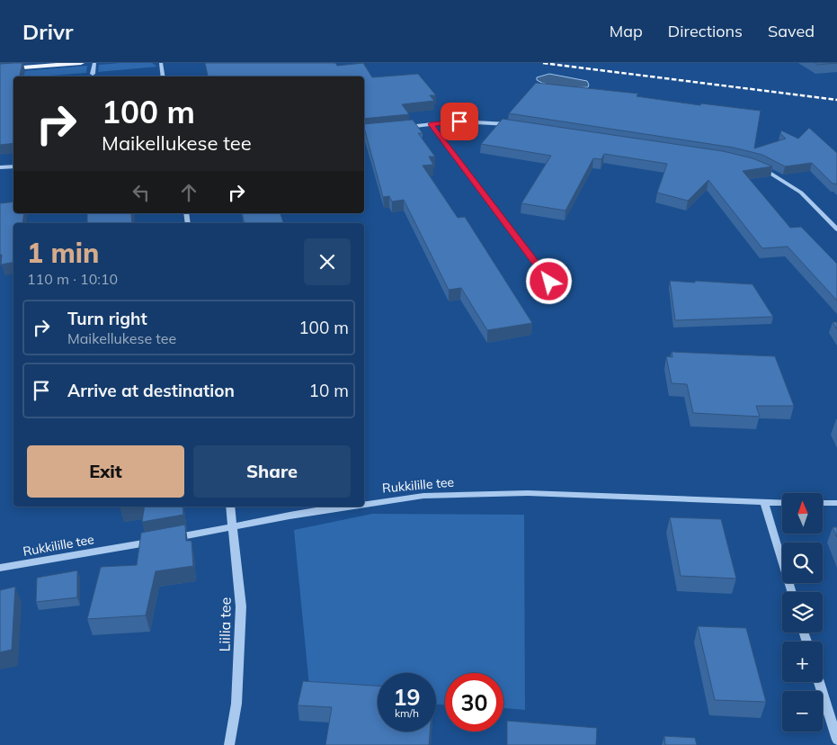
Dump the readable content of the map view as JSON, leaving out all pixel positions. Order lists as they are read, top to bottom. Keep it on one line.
{"streets":{"street":["Rukkilille tee","Liilia tee"]},"crossings":[["Rukkilille tee","Liilia tee"]],"north":"top","page":{"header":"Drivr","nav":["Map","Directions","Saved"],"turn":["100 m","Maikellukese tee"],"heading":["1 min","110 m · 10:10"],"list":[{"name":"Turn right","note":"Maikellukese tee","value":"100 m"},{"name":"Arrive at destination","value":"10 m"}],"buttons":["Exit","Share"],"map_buttons":["+","−"],"speed":"19 km/h","limit":"30"}}
